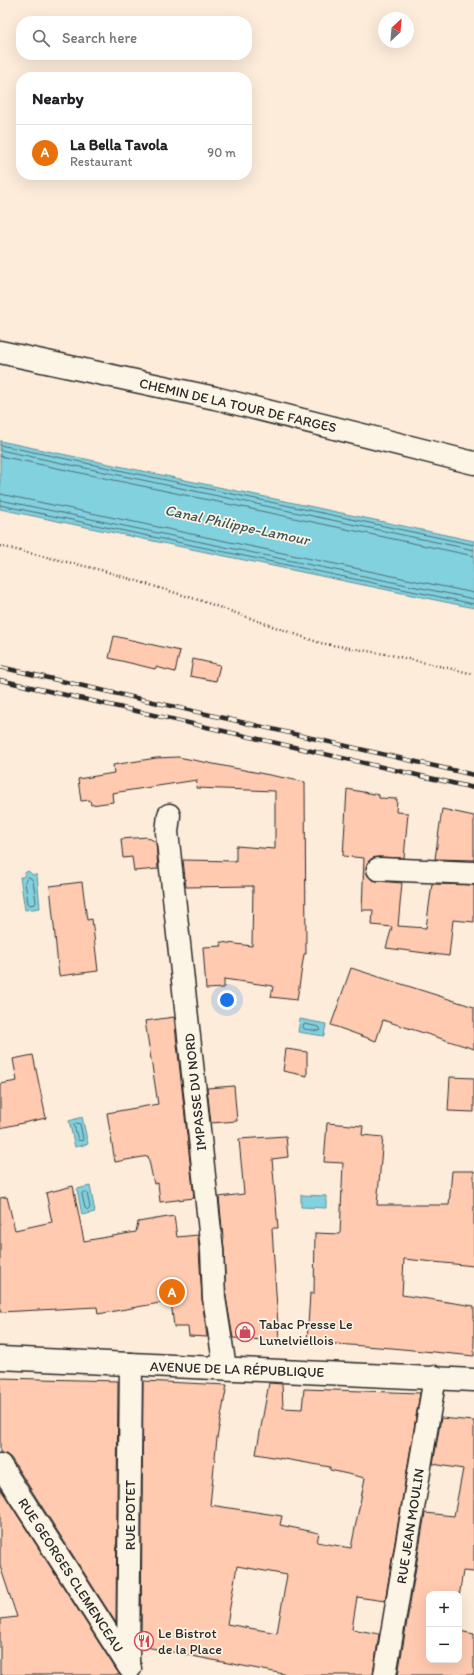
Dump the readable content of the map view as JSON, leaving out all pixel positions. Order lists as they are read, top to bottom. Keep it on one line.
{"streets":{"street":["CHEMIN DE LA TOUR DE FARGES","IMPASSE DU NORD","AVENUE DE LA RÉPUBLIQUE","RUE POTET","RUE JEAN MOULIN","RUE GEORGES CLEMENCEAU"]},"crossings":[["IMPASSE DU NORD","AVENUE DE LA RÉPUBLIQUE"],["AVENUE DE LA RÉPUBLIQUE","RUE POTET"],["AVENUE DE LA RÉPUBLIQUE","RUE JEAN MOULIN"],["RUE POTET","RUE GEORGES CLEMENCEAU"]],"water":["Canal Philippe-Lamour"],"places":{"shop":["Tabac Presse Le Lunelviellois"],"restaurant":["Le Bistrot de la Place"]},"north":"top right","page":{"search":"Search here","heading":"Nearby","list":[{"mark":"A","name":"La Bella Tavola","note":"Restaurant","value":"90 m"}],"pins":"A","map_buttons":["+","−"]}}
